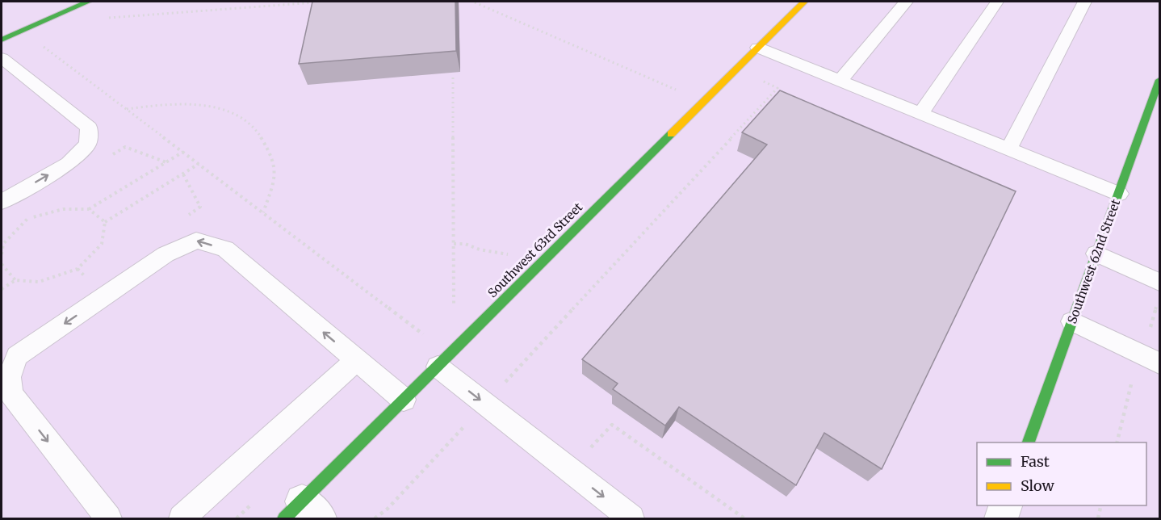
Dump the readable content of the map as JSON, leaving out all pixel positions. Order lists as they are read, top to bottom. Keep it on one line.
{"streets":{"street":["Southwest 63rd Street","Southwest 62nd Street"]},"legend":["Fast","Slow"]}
